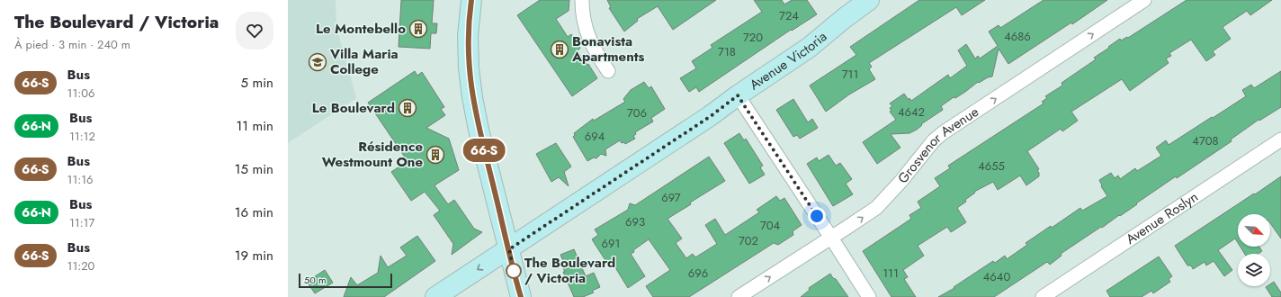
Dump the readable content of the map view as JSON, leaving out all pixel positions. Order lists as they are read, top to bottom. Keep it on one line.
{"streets":{"street":["Avenue Victoria","Grosvenor Avenue","Avenue Roslyn"]},"one_way":["Grosvenor Avenue"],"places":{"building":["Le Montebello","Bonavista Apartments","Le Boulevard","Résidence Westmount One"],"school or university":["Villa Maria College"],"other":["The Boulevard / Victoria"]},"lines":["bus line 66-S"],"house_numbers":["724","4686","720","718","711","4642","706","694","4708","4655","697","693","704","702","691","696","111","4640"],"scale_bar":"50 m","north":"bottom right","page":{"heading":["The Boulevard / Victoria","À pied · 3 min · 240 m"],"on_map":"66-S","list":[{"mark":"66-S","name":"Bus","note":"11:06","value":"5 min"},{"mark":"66-N","name":"Bus","note":"11:12","value":"11 min"},{"mark":"66-S","name":"Bus","note":"11:16","value":"15 min"},{"mark":"66-N","name":"Bus","note":"11:17","value":"16 min"},{"mark":"66-S","name":"Bus","note":"11:20","value":"19 min"}],"scale":"50 m"}}
